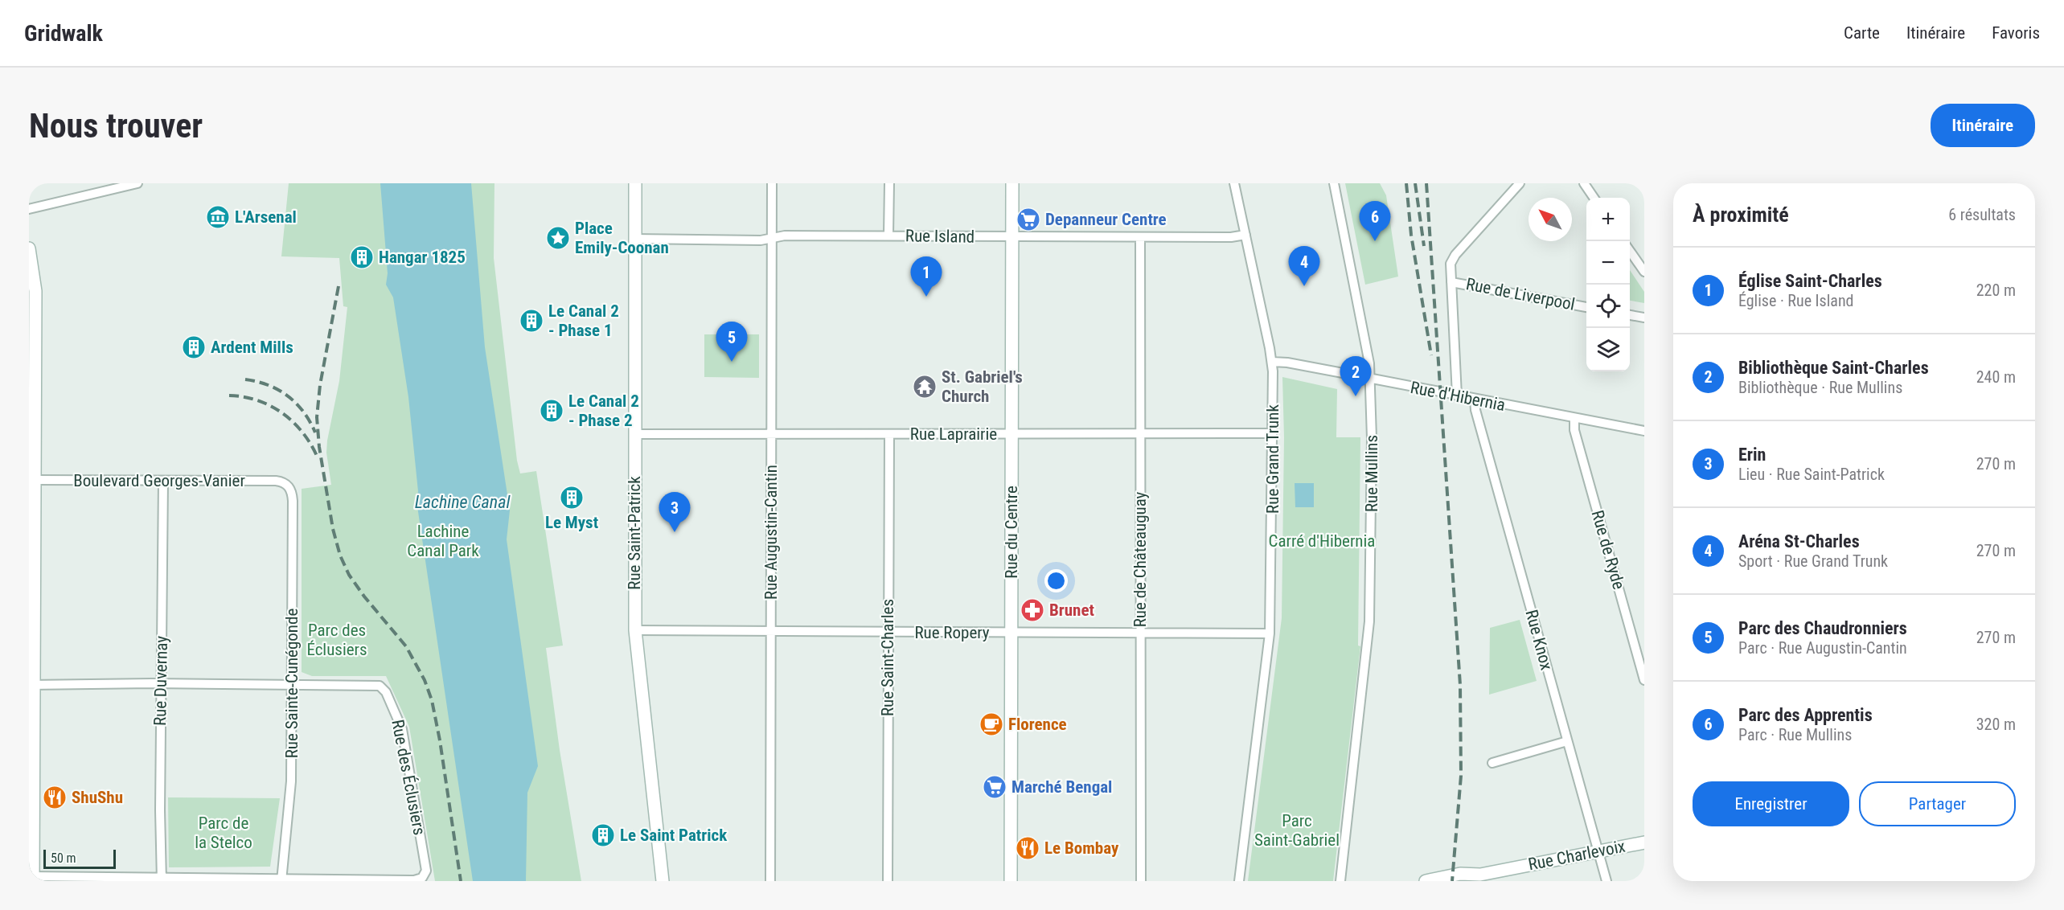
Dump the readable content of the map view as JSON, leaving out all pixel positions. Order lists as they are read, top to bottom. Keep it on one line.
{"streets":{"main road":["Rue du Centre","Rue Saint-Patrick","Rue Charlevoix"],"street":["Rue Island","Rue de Liverpool","Rue d'Hibernia","Rue Laprairie","Rue Grand Trunk","Rue Mullins","Boulevard Georges-Vanier","Rue Augustin-Cantin","Rue de Ryde","Rue de Châteauguay","Rue Ropery","Rue Knox","Rue Saint-Charles","Rue Duvernay","Rue Sainte-Cunégonde","Rue des Éclusiers"]},"crossings":[["Rue Island","Rue Grand Trunk"],["Rue Island","Rue Augustin-Cantin"],["Rue Island","Rue du Centre"],["Rue Island","Rue Saint-Patrick"],["Rue Island","Rue de Châteauguay"],["Rue d'Hibernia","Rue Grand Trunk"],["Rue d'Hibernia","Rue Mullins"],["Rue d'Hibernia","Rue de Ryde"],["Rue d'Hibernia","Rue Knox"],["Rue Laprairie","Rue Grand Trunk"],["Rue Laprairie","Rue Augustin-Cantin"],["Rue Laprairie","Rue du Centre"],["Rue Laprairie","Rue Saint-Patrick"],["Rue Laprairie","Rue de Châteauguay"],["Rue Laprairie","Rue Saint-Charles"],["Rue Grand Trunk","Rue Ropery"],["Boulevard Georges-Vanier","Rue Duvernay"],["Boulevard Georges-Vanier","Rue Sainte-Cunégonde"],["Rue Augustin-Cantin","Rue Ropery"],["Rue du Centre","Rue Ropery"],["Rue Saint-Patrick","Rue Ropery"],["Rue de Châteauguay","Rue Ropery"],["Rue Ropery","Rue Saint-Charles"],["Rue Knox","Rue Charlevoix"],["Rue Sainte-Cunégonde","Rue des Éclusiers"]],"water":["Lachine Canal"],"parks":["Lachine Canal Park","Carré d'Hibernia","Parc des Éclusiers","Parc Saint-Gabriel","Parc de la Stelco"],"places":{"museum":["L'Arsenal"],"supermarket":["Depanneur Centre","Marché Bengal"],"place":["Place Emily-Coonan"],"building":["Hangar 1825","Le Canal 2 - Phase 1","Ardent Mills","Le Canal 2 - Phase 2","Le Myst","Le Saint Patrick"],"temple":["St. Gabriel's Church"],"pharmacy":["Brunet"],"cafe":["Florence"],"restaurant":["ShuShu","Le Bombay"]},"scale_bar":"50 m","north":"top left","page":{"header":"Gridwalk","nav":["Carte","Itinéraire","Favoris"],"buttons":["Itinéraire",["Enregistrer","Partager"]],"title":"Nous trouver","heading":["À proximité","6 résultats"],"map_buttons":["+","−"],"pins":["6","4","1","5","2","3"],"list":[{"mark":"1","name":"Église Saint-Charles","note":"Église · Rue Island","value":"220 m"},{"mark":"2","name":"Bibliothèque Saint-Charles","note":"Bibliothèque · Rue Mullins","value":"240 m"},{"mark":"3","name":"Erin","note":"Lieu · Rue Saint-Patrick","value":"270 m"},{"mark":"4","name":"Aréna St-Charles","note":"Sport · Rue Grand Trunk","value":"270 m"},{"mark":"5","name":"Parc des Chaudronniers","note":"Parc · Rue Augustin-Cantin","value":"270 m"},{"mark":"6","name":"Parc des Apprentis","note":"Parc · Rue Mullins","value":"320 m"}],"scale":"50 m"}}
